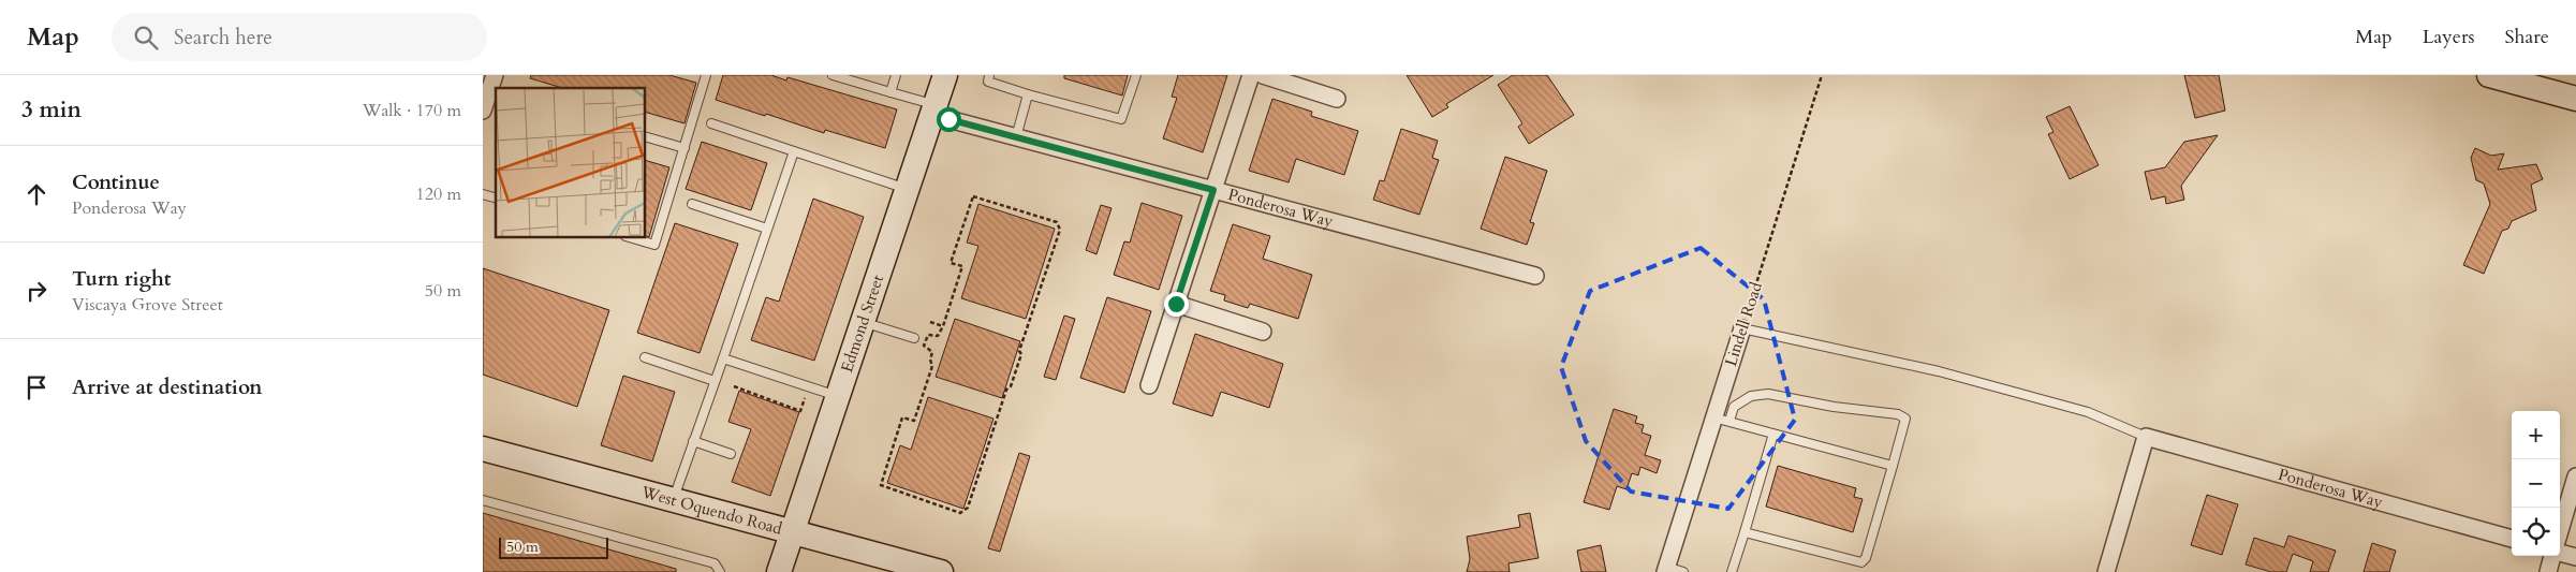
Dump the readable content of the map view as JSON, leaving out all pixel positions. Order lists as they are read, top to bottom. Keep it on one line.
{"streets":{"street":["Ponderosa Way","Edmond Street","Lindell Road","West Oquendo Road"]},"crossings":[["Ponderosa Way","Edmond Street"],["Edmond Street","West Oquendo Road"]],"scale_bar":"50 m","page":{"header":"Map","search":"Search here","nav":["Map","Layers","Share"],"heading":["3 min","Walk · 170 m"],"list":[["Continue","Ponderosa Way","120 m"],["Turn right","Viscaya Grove Street","50 m"],"Arrive at destination"],"map_buttons":["+","−"],"scale":"50 m"}}
